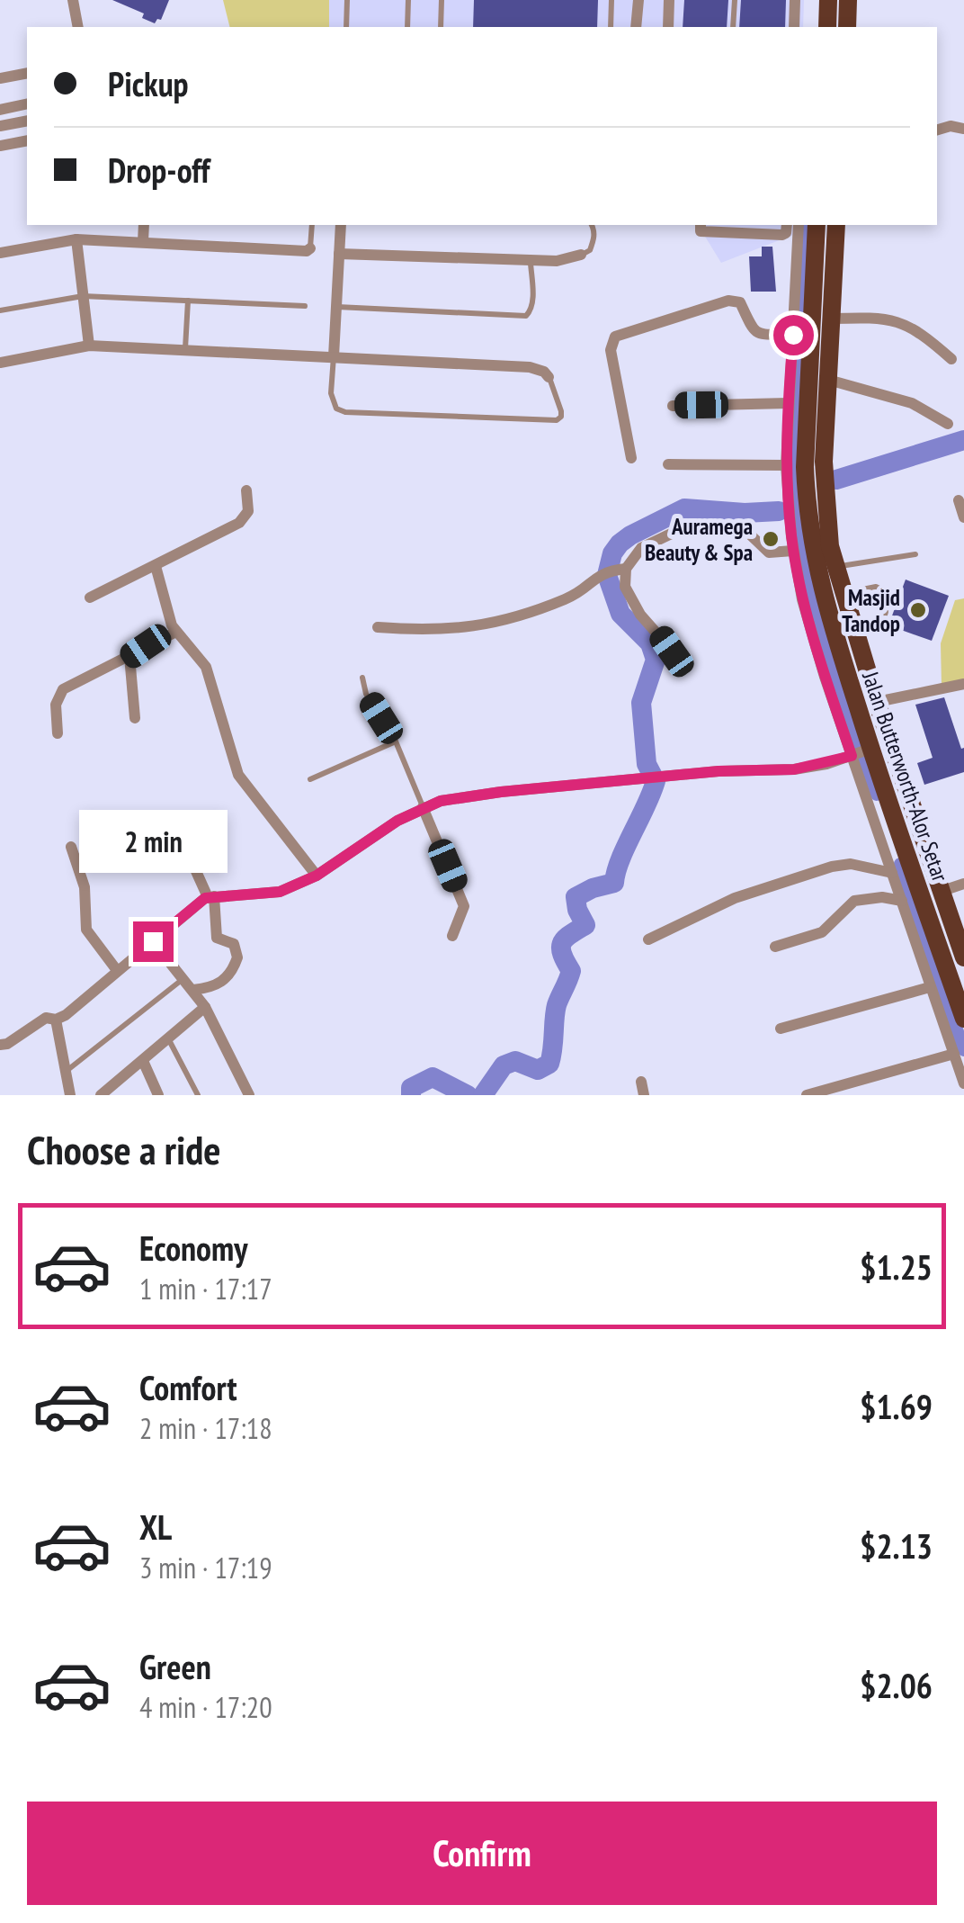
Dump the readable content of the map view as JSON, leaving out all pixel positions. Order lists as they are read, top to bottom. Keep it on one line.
{"streets":{"main road":["Jalan Butterworth-Alor Setar"]},"places":["Auramega Beauty & Spa","Masjid Tandop"],"page":{"banner":["Pickup","Drop-off"],"bubble":"2 min","heading":"Choose a ride","list":[{"name":"Economy","note":"1 min · 17:17","value":"$1.25"},{"name":"Comfort","note":"2 min · 17:18","value":"$1.69"},{"name":"XL","note":"3 min · 17:19","value":"$2.13"},{"name":"Green","note":"4 min · 17:20","value":"$2.06"}],"buttons":"Confirm"}}
